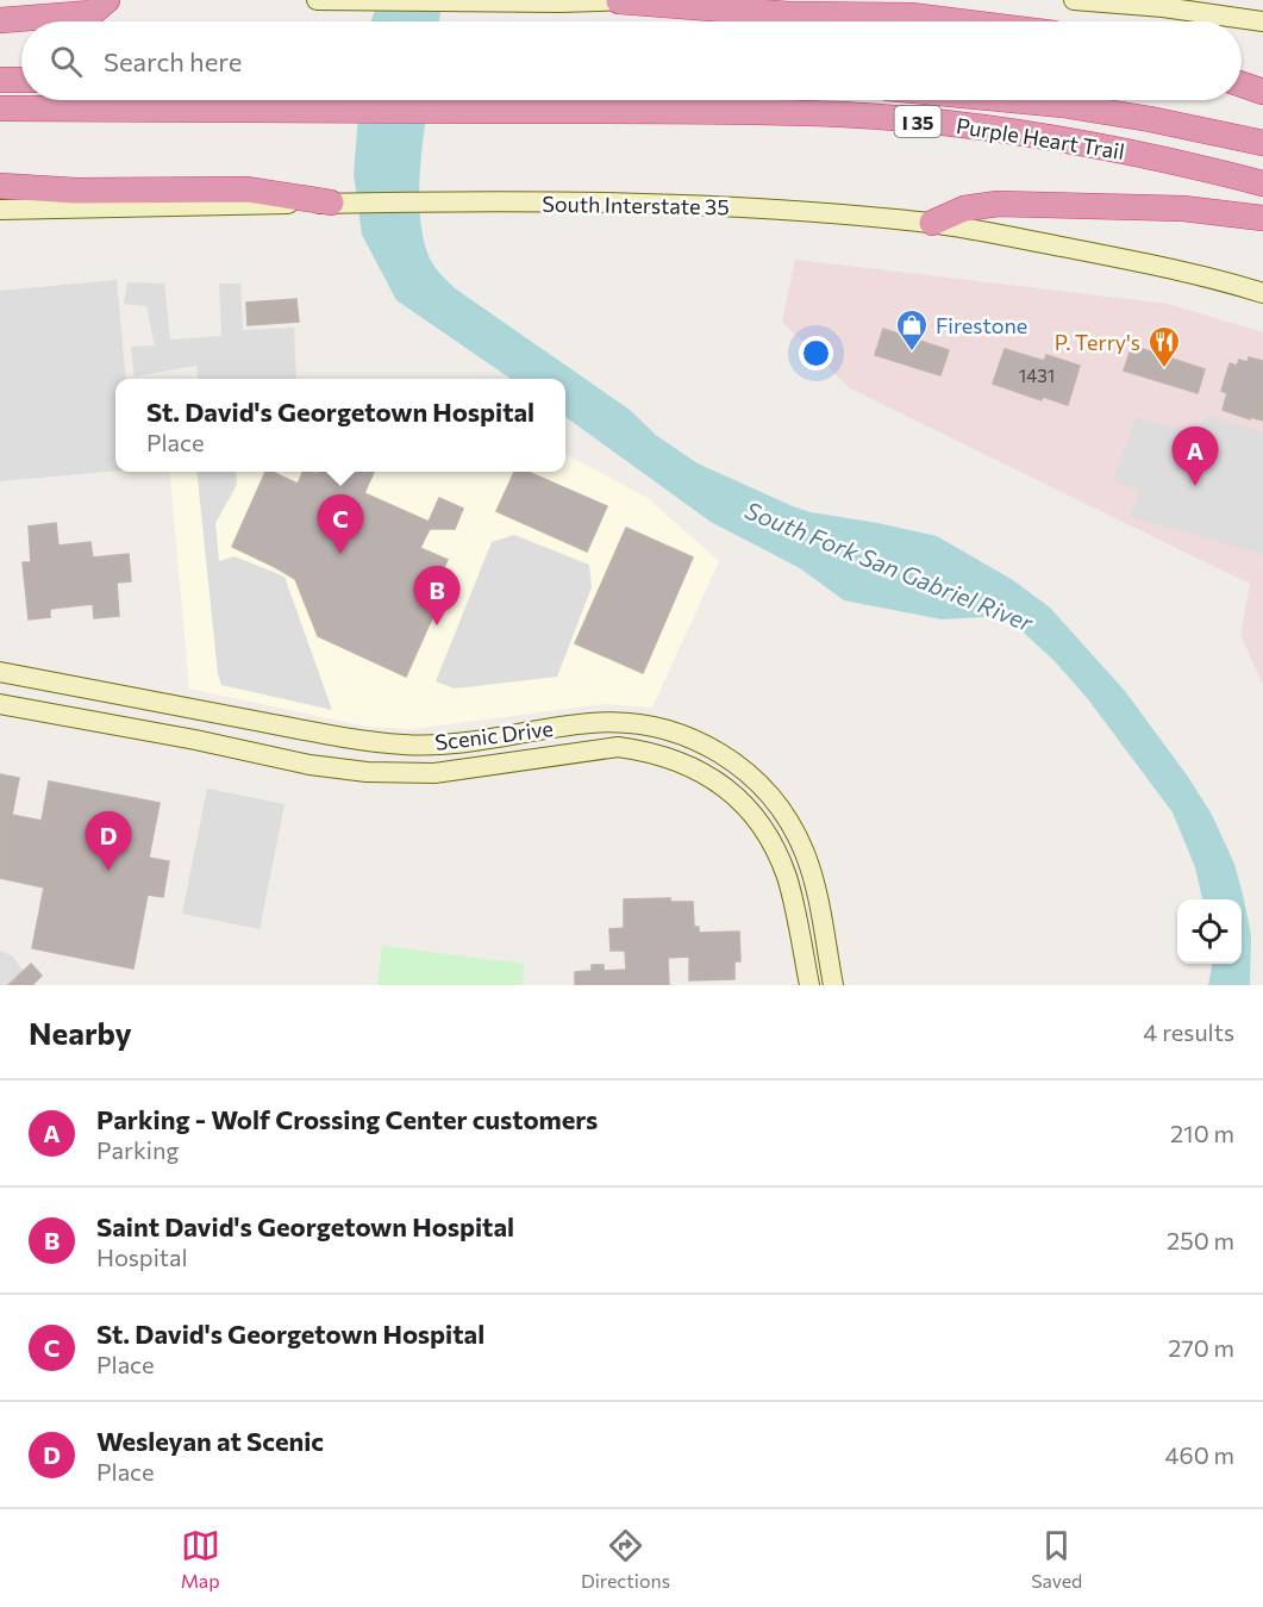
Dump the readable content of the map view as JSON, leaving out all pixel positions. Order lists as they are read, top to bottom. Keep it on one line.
{"streets":{"highway":["I 35","Purple Heart Trail"],"street":["South Interstate 35","Scenic Drive"]},"water":["South Fork San Gabriel River"],"places":{"shop":["Firestone"],"restaurant":["P. Terry's"]},"house_numbers":["1431"],"page":{"search":"Search here","popup":["St. David's Georgetown Hospital","Place"],"pins":["A","C","B","D"],"heading":["Nearby","4 results"],"list":[{"mark":"A","name":"Parking - Wolf Crossing Center customers","note":"Parking","value":"210 m"},{"mark":"B","name":"Saint David's Georgetown Hospital","note":"Hospital","value":"250 m"},{"mark":"C","name":"St. David's Georgetown Hospital","note":"Place","value":"270 m"},{"mark":"D","name":"Wesleyan at Scenic","note":"Place","value":"460 m"}],"nav":["Map","Directions","Saved"]}}
